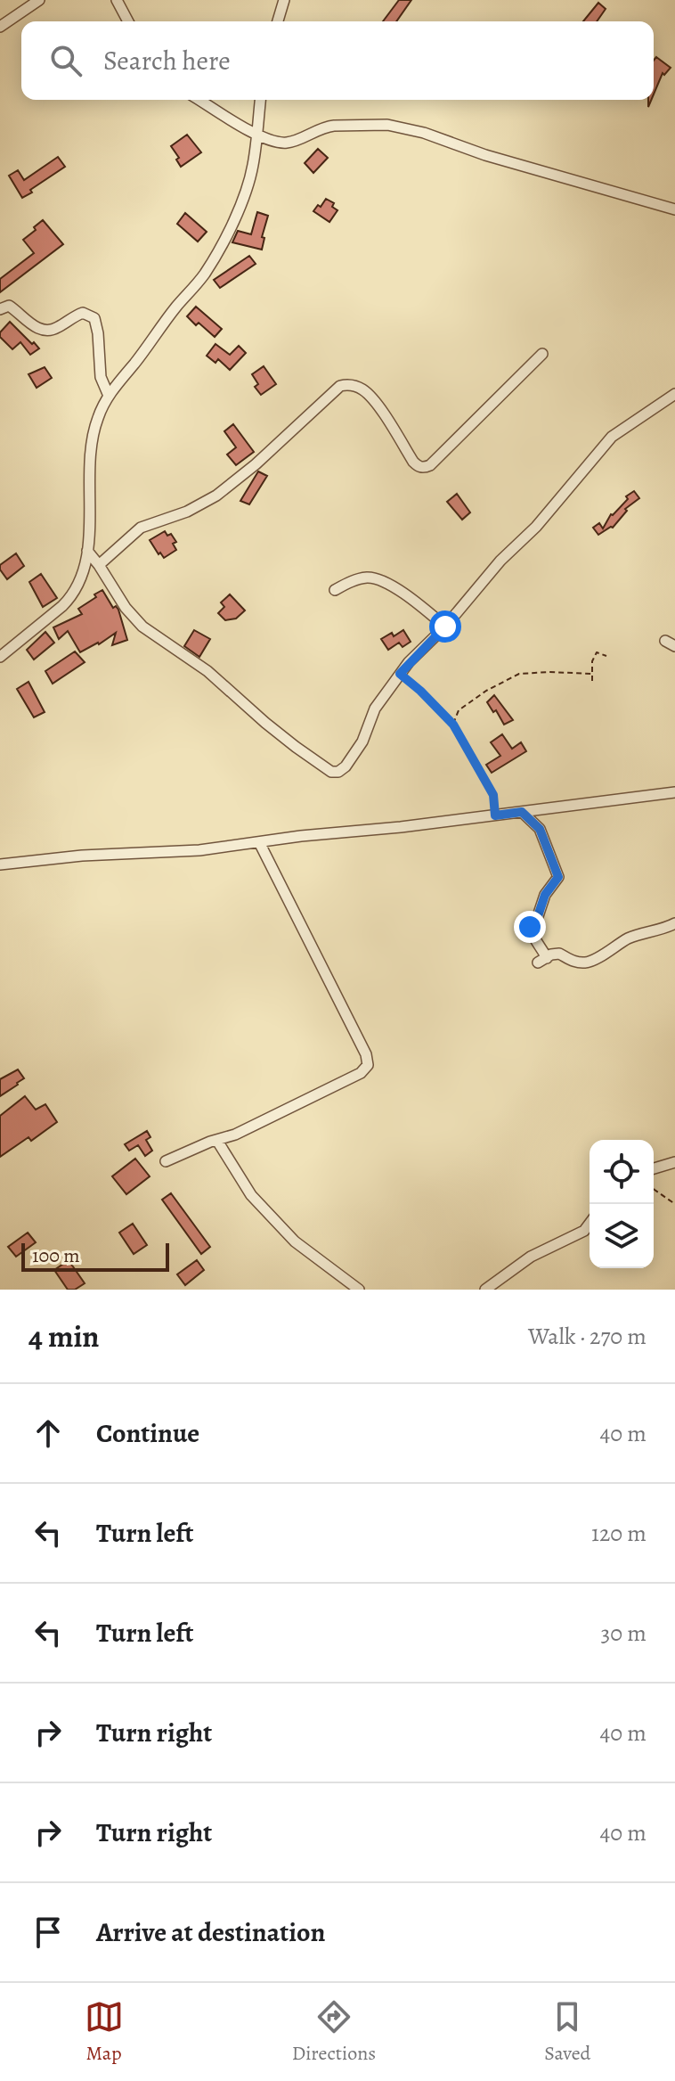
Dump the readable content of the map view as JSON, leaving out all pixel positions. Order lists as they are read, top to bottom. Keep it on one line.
{"scale_bar":"100 m","page":{"search":"Search here","scale":"100 m","heading":["4 min","Walk · 270 m"],"list":[["Continue","40 m"],["Turn left","120 m"],["Turn left","30 m"],["Turn right","40 m"],["Turn right","40 m"],"Arrive at destination"],"nav":["Map","Directions","Saved"]}}
